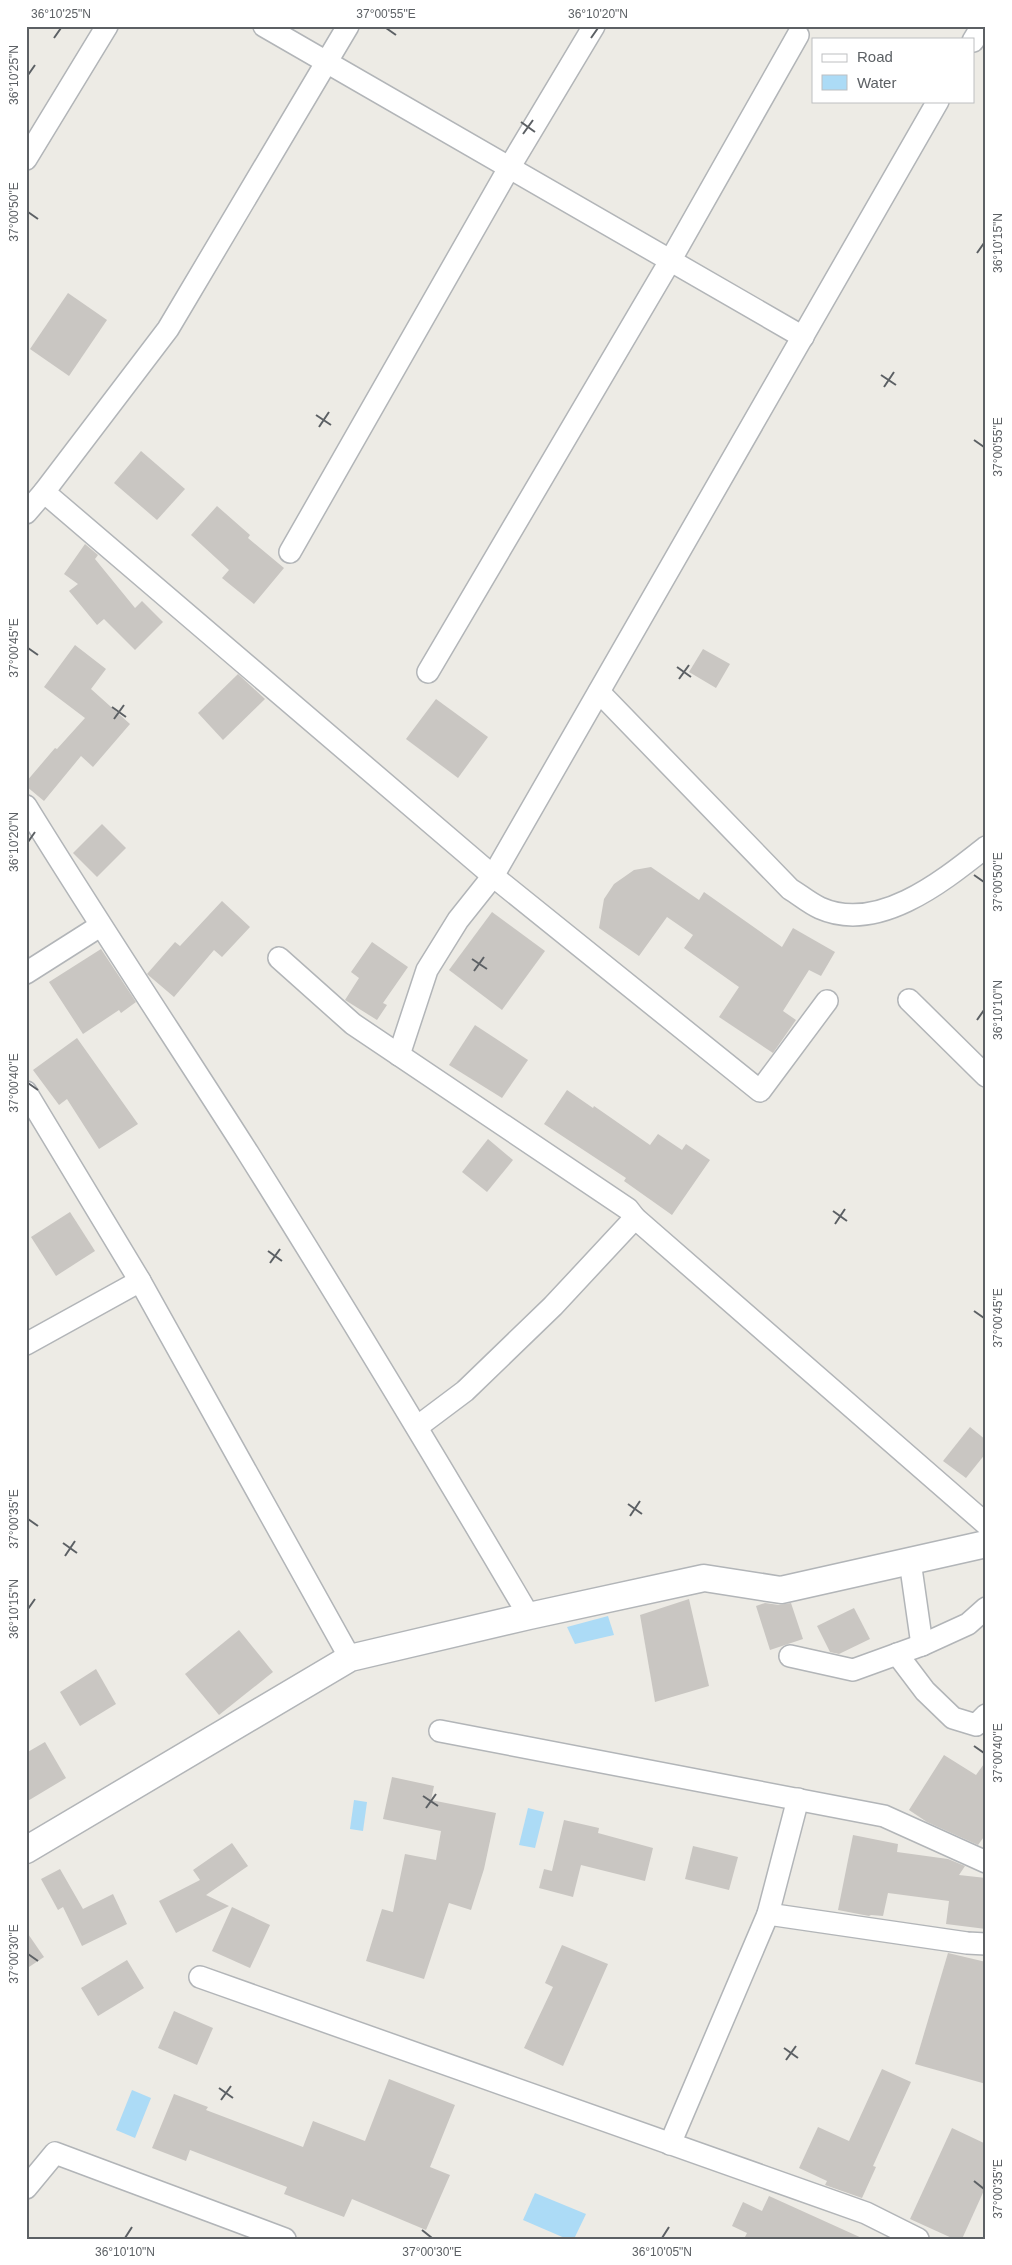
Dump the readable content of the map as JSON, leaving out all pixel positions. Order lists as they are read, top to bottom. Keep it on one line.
{"legend":["Road","Water"],"coordinates":["36°10'25\"N","37°00'55\"E","36°10'20\"N","37°00'50\"E","36°10'15\"N","37°00'45\"E","36°10'10\"N","37°00'40\"E","37°00'35\"E","37°00'30\"E","36°10'05\"N"]}
